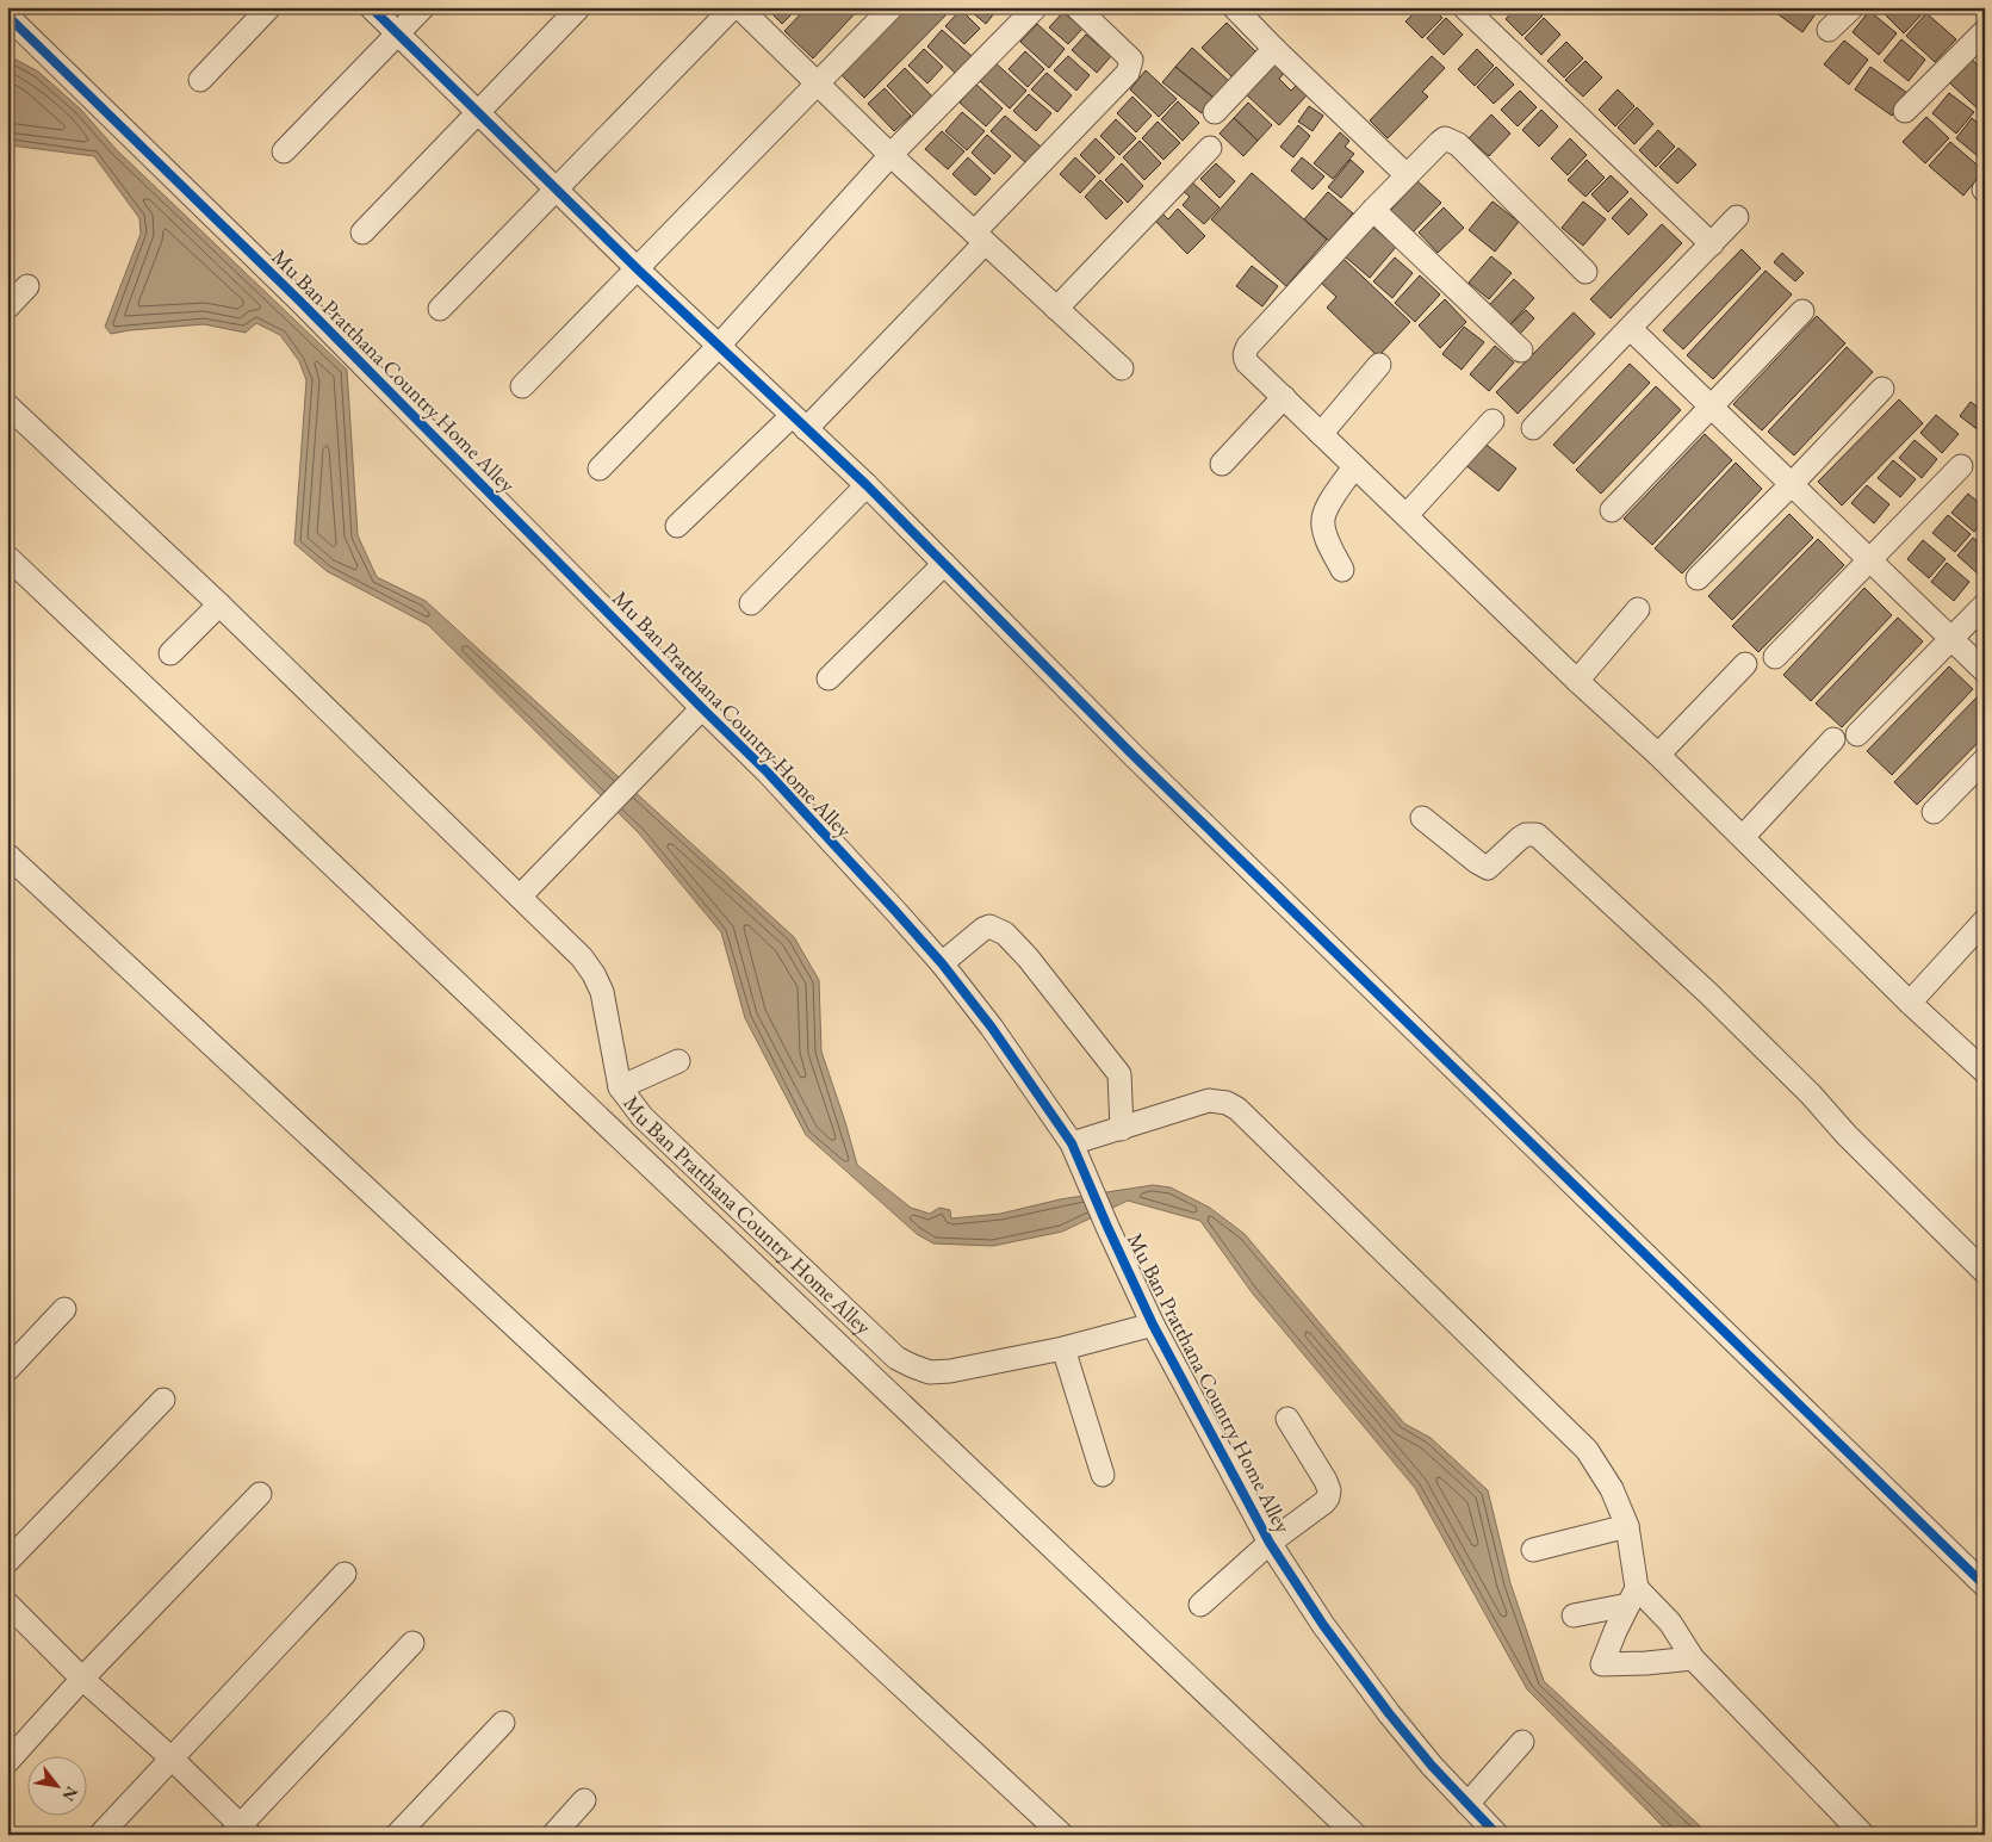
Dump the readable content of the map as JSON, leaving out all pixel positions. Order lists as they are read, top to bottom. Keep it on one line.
{"streets":{"street":["Mu Ban Pratthana Country Home Alley"]},"north":"bottom right"}
